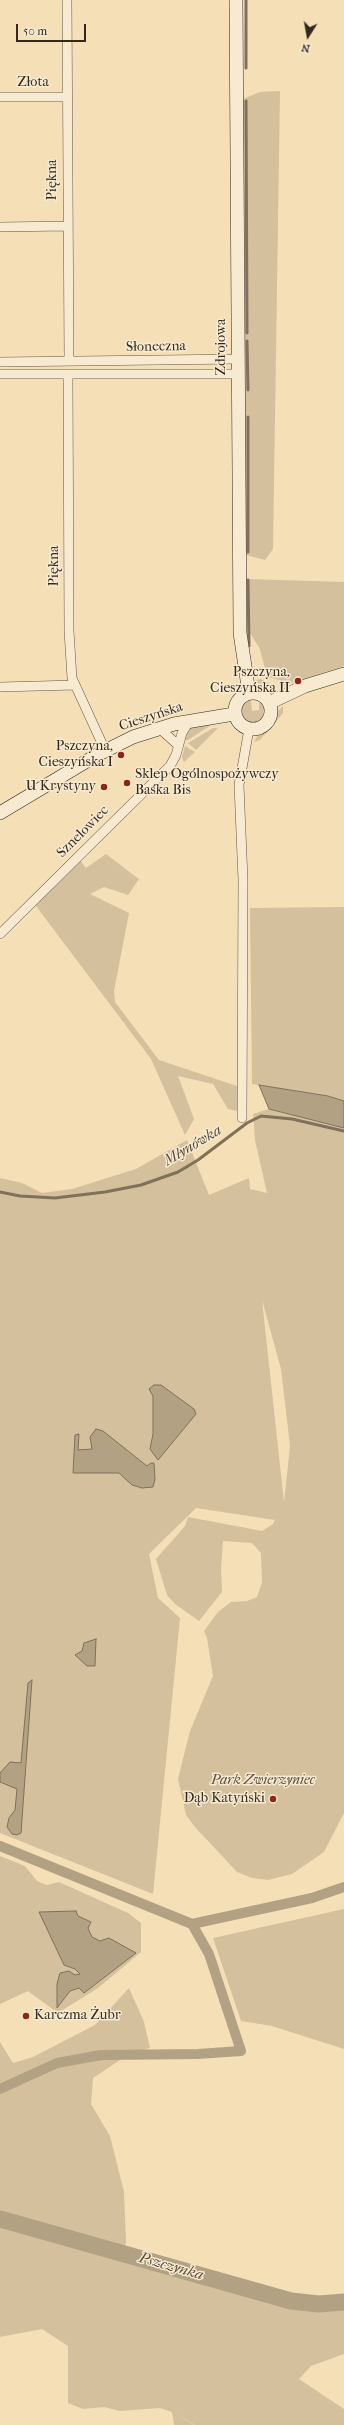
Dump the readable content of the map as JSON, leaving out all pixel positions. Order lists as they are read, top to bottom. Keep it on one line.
{"streets":{"street":["Złota","Piękna","Słoneczna","Zdrojowa","Cieszyńska","Sznelowiec"]},"crossings":[["Złota","Piękna"],["Piękna","Słoneczna"],["Piękna","Cieszyńska"],["Słoneczna","Zdrojowa"],["Zdrojowa","Cieszyńska"],["Cieszyńska","Sznelowiec"]],"water":["Młynówka","Pszczynka"],"parks":["Park Zwierzyniec"],"places":["Pszczyna, Cieszyńska II","Pszczyna, Cieszyńska I","Sklep Ogólnospożywczy Baśka Bis","U Krystyny","Dąb Katyński","Karczma Żubr"],"scale_bar":"50 m","north":"bottom"}
